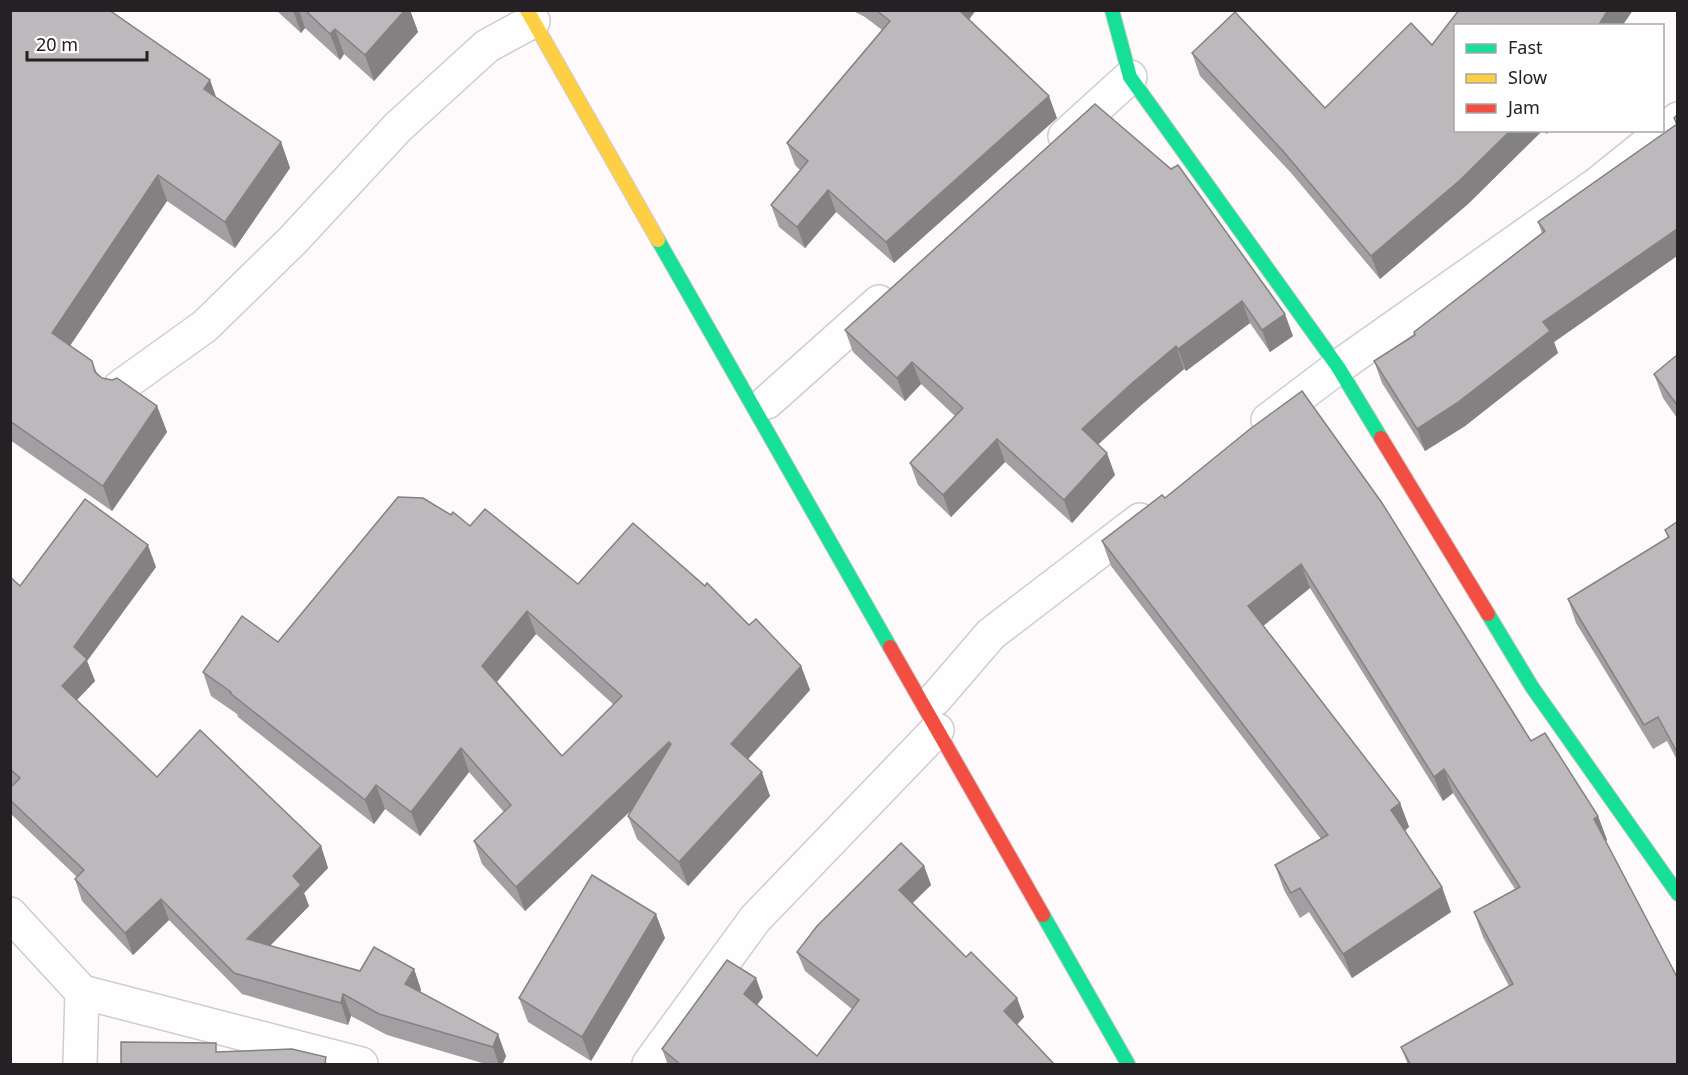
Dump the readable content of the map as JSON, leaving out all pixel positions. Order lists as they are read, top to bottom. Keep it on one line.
{"legend":["Fast","Slow","Jam"],"scale_bar":"20 m"}
